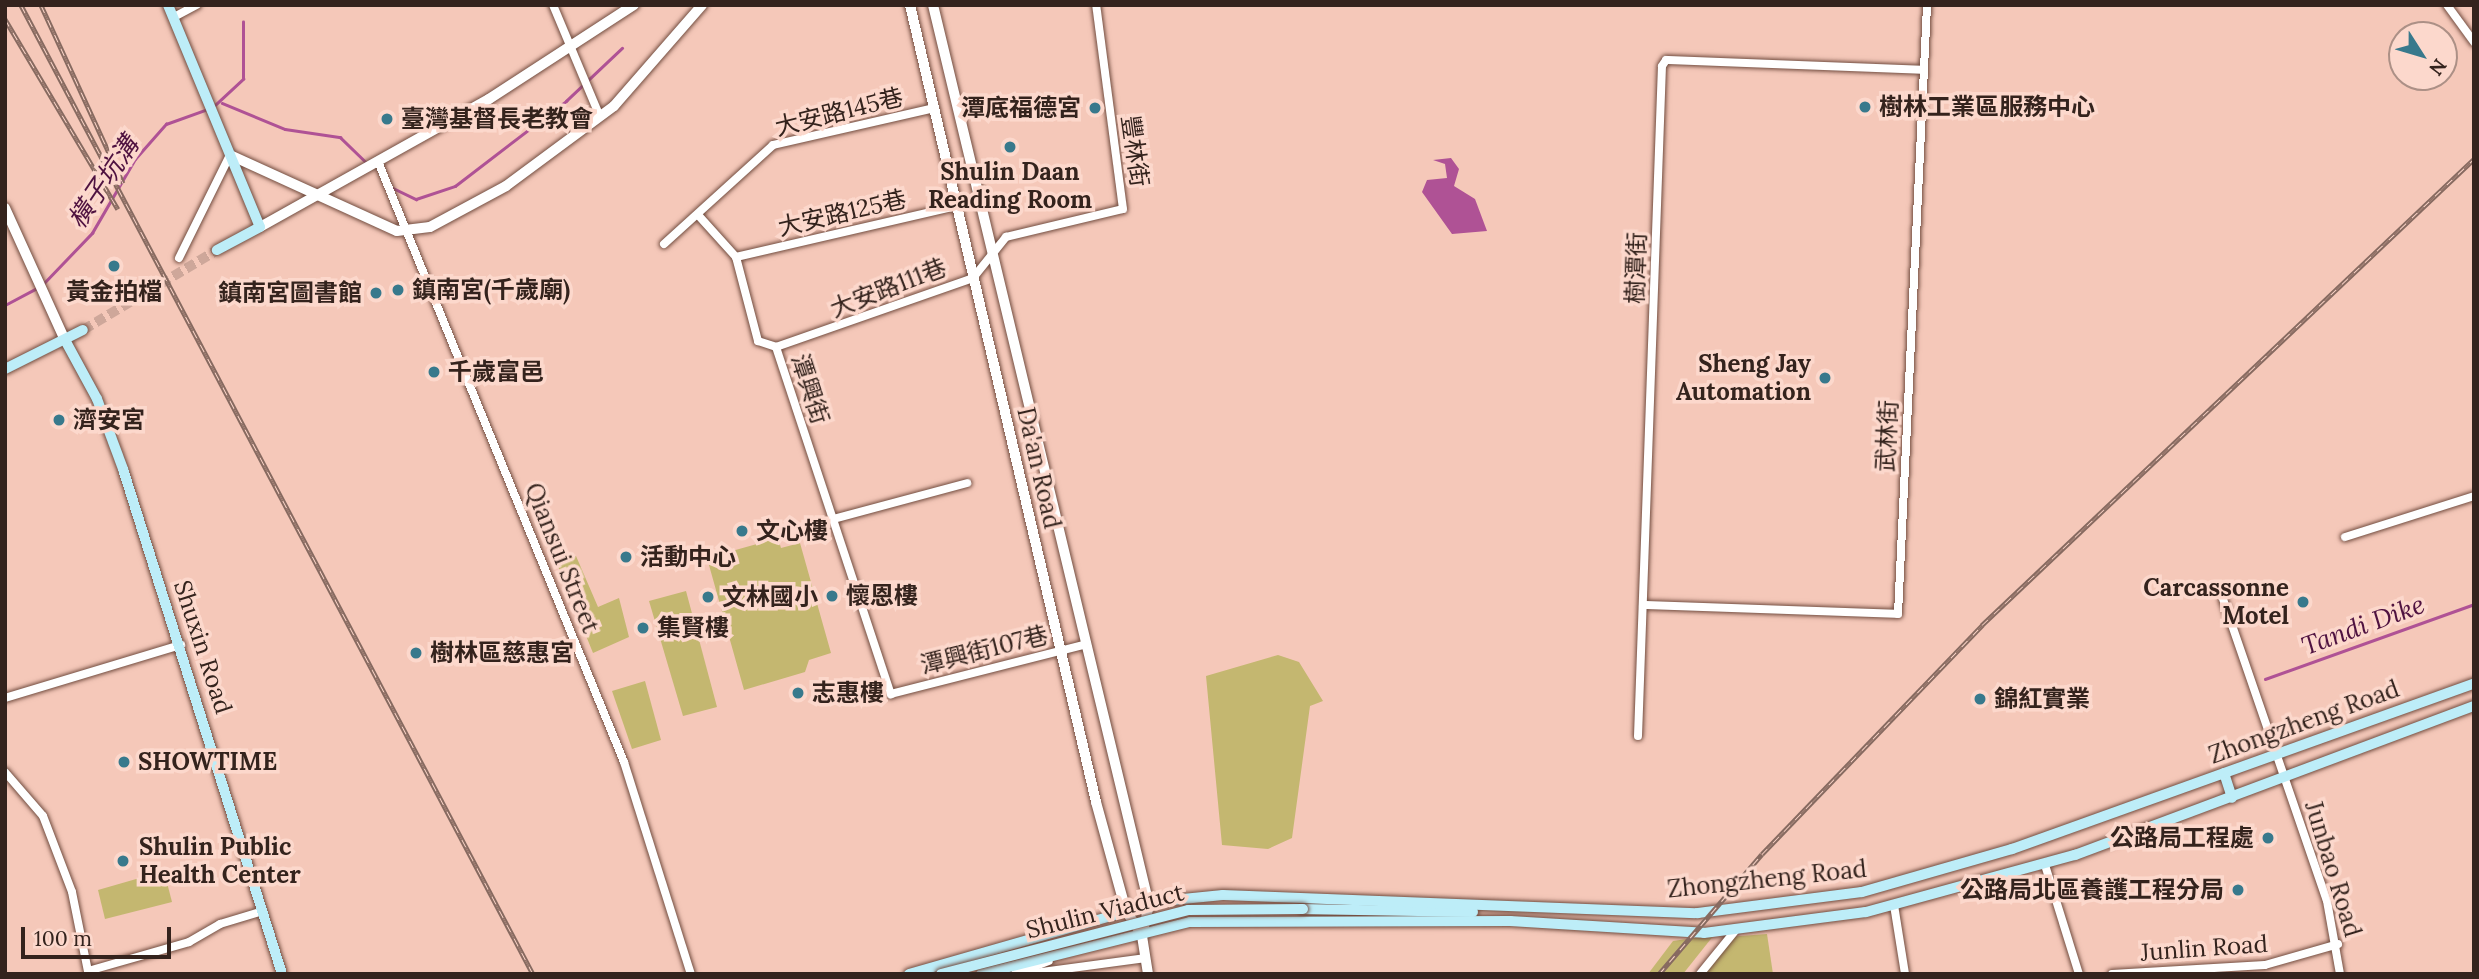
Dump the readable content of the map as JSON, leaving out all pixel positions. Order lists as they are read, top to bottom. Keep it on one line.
{"streets":{"main road":["Shuxin Road","Zhongzheng Road","Shulin Viaduct"],"street":["大安路145巷","豐林街","大安路125巷","樹潭街","大安路111巷","潭興街","武林街","Da'an Road","Qiansui Street","潭興街107巷","Junbao Road","Junlin Road"]},"crossings":[["大安路145巷","潭興街"],["大安路145巷","Da'an Road"],["豐林街","Da'an Road"],["大安路125巷","潭興街"],["大安路125巷","Da'an Road"],["樹潭街","武林街"],["大安路111巷","潭興街"],["大安路111巷","Da'an Road"],["潭興街","潭興街107巷"],["Da'an Road","潭興街107巷"],["Da'an Road","Zhongzheng Road"],["Zhongzheng Road","Junbao Road"],["Zhongzheng Road","Shulin Viaduct"],["Junbao Road","Junlin Road"]],"water":["橫子坑溝","Tandi Dike"],"places":["樹林工業區服務中心","潭底福德宮","臺灣基督長老教會","Shulin Daan Reading Room","黃金拍檔","鎮南宮(千歲廟)","鎮南宮圖書館","千歲富邑","Sheng Jay Automation","濟安宮","文心樓","活動中心","懷恩樓","文林國小","Carcassonne Motel","集賢樓","樹林區慈惠宮","志惠樓","錦紅實業","SHOWTIME","公路局工程處","Shulin Public Health Center","公路局北區養護工程分局"],"scale_bar":"100 m","north":"bottom right"}
